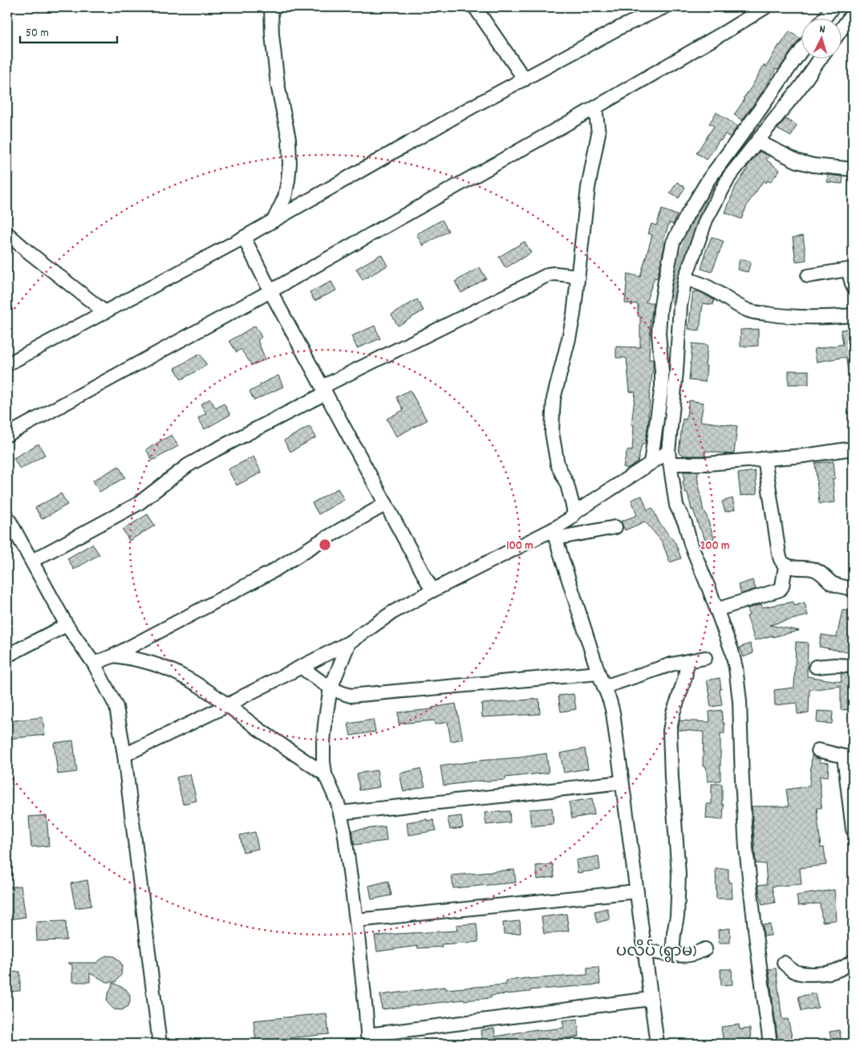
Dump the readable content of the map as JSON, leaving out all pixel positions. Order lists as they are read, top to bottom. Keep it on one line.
{"districts":["ပလိပ် (ရွာမ)"],"scale_bar":"50 m","north":"top","rings":["100 m","200 m"]}
